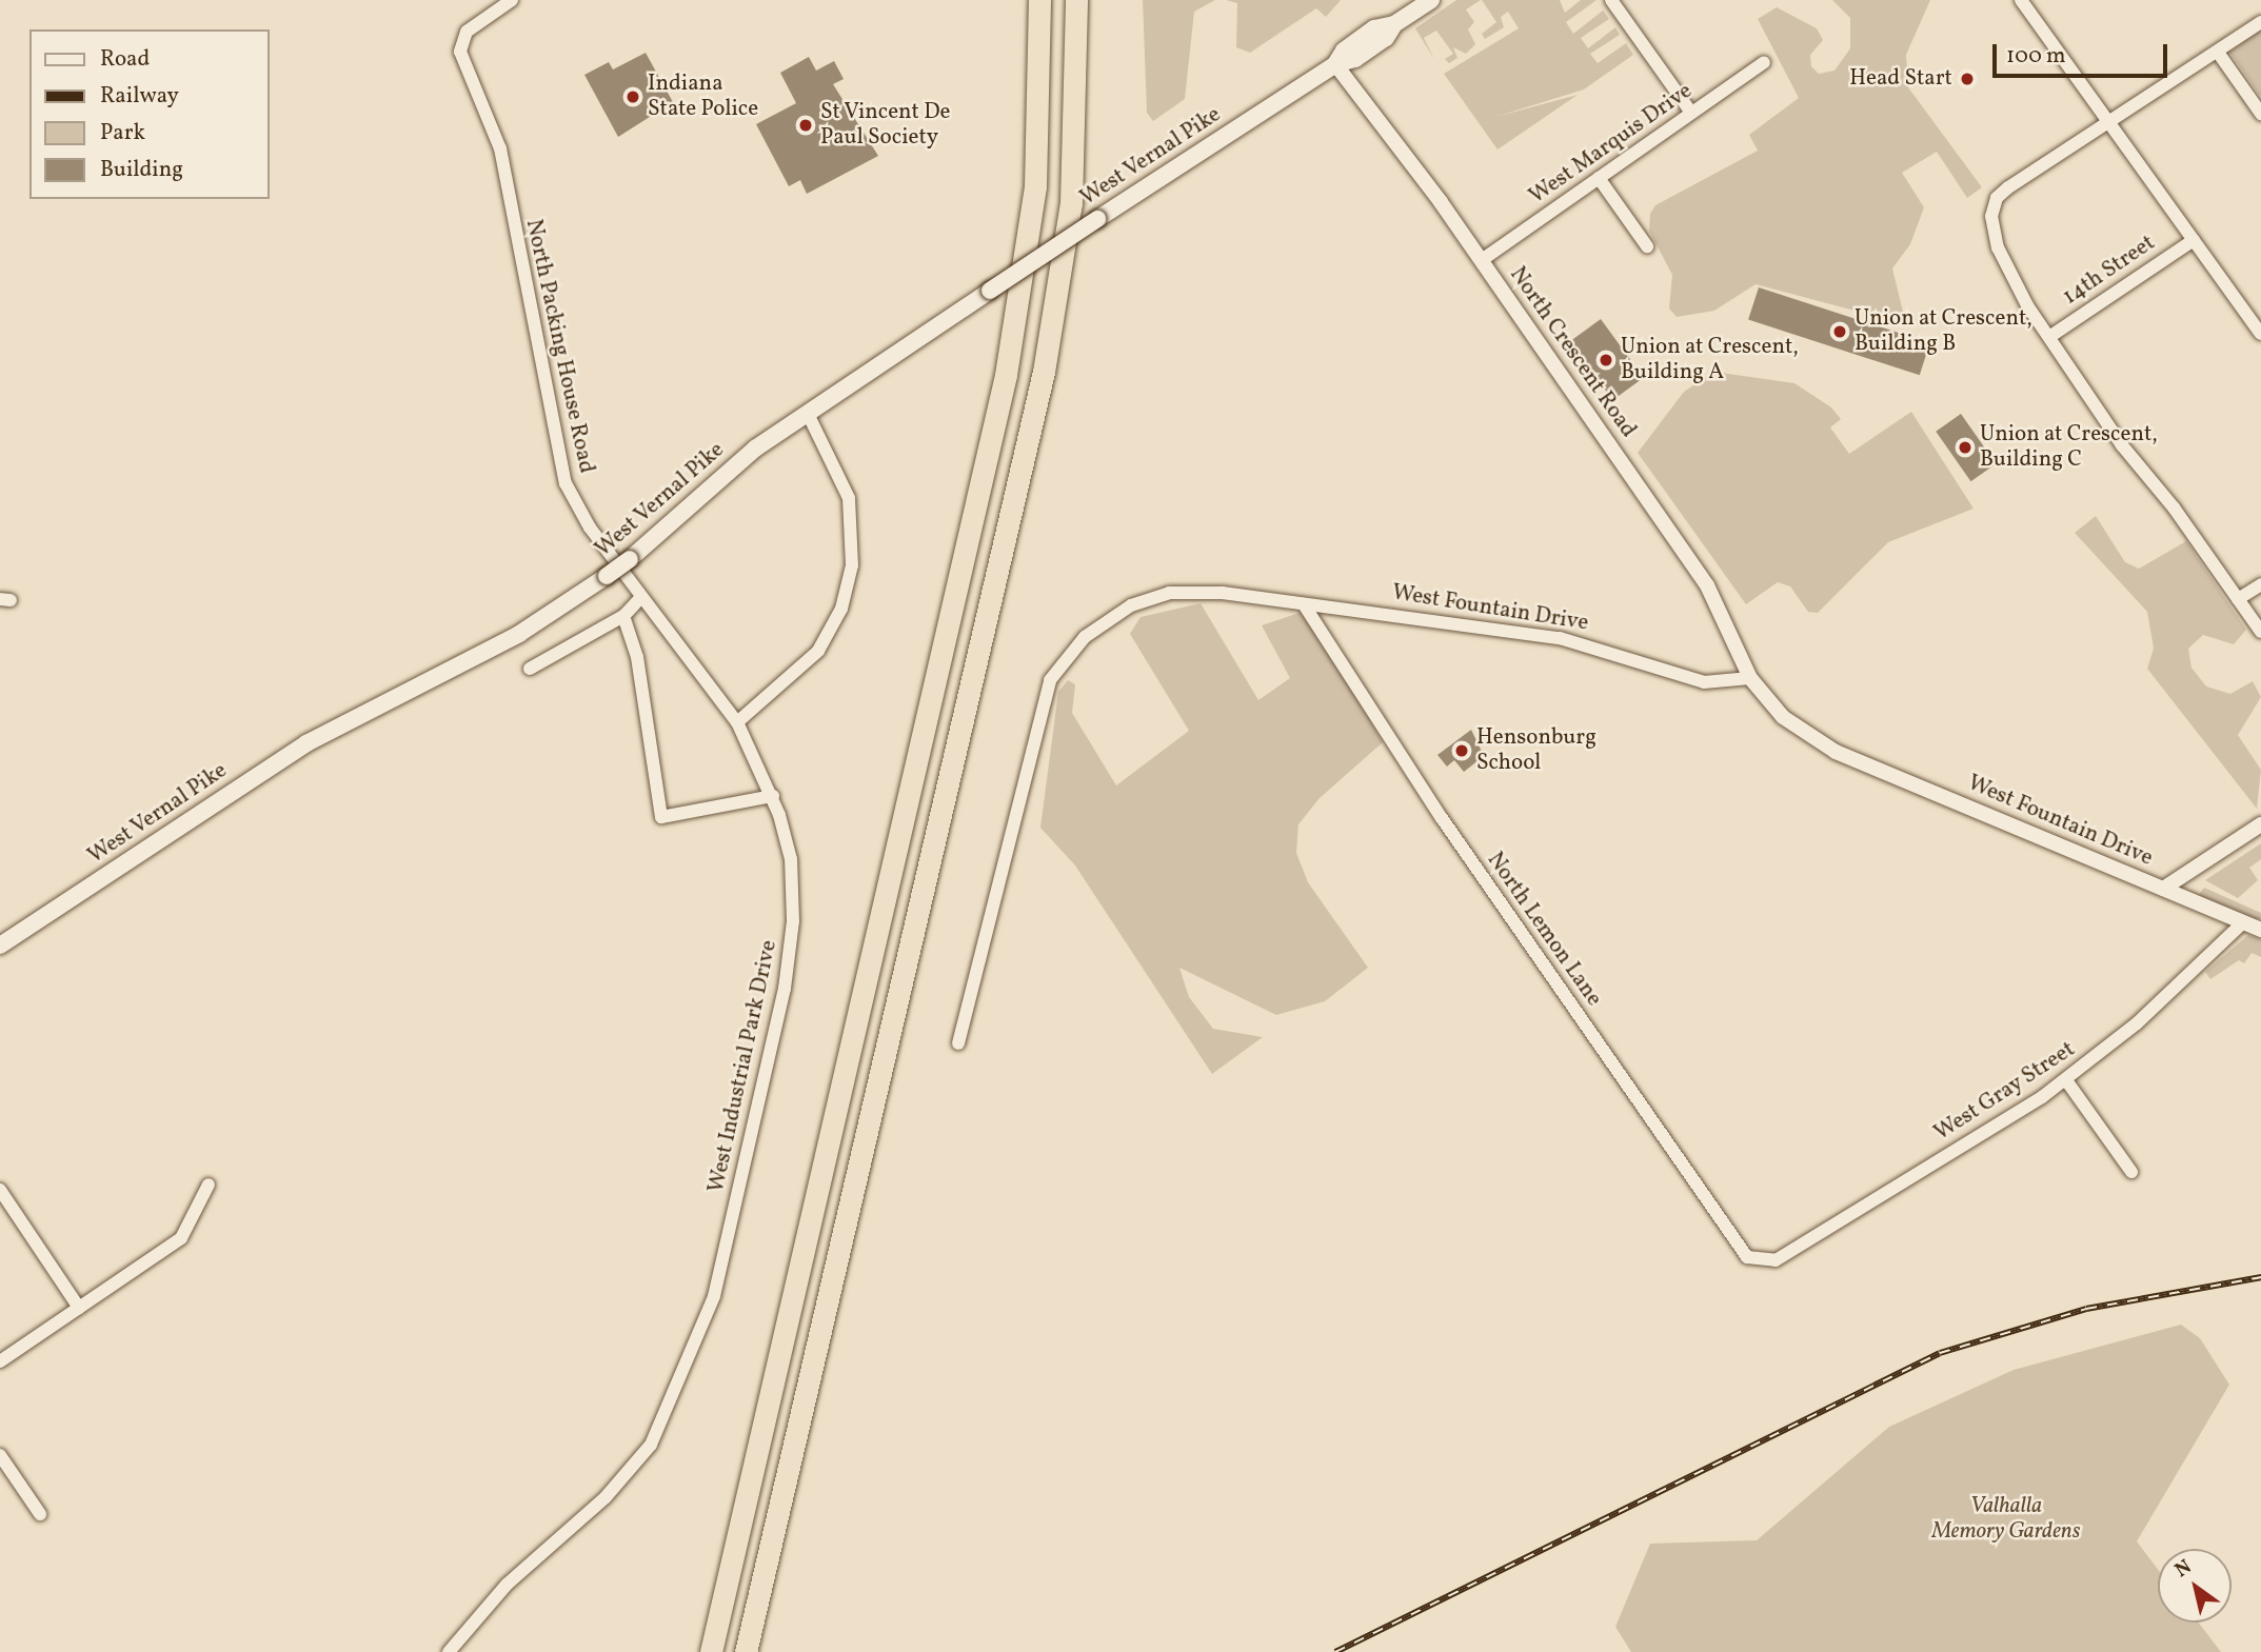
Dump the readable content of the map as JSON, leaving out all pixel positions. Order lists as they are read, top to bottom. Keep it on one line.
{"streets":{"main road":["West Vernal Pike"],"street":["West Marquis Drive","14th Street","North Packing House Road","North Crescent Road","West Fountain Drive","North Lemon Lane","West Industrial Park Drive","West Gray Street"]},"crossings":[["West Marquis Drive","North Crescent Road"],["West Vernal Pike","North Crescent Road"],["North Packing House Road","West Industrial Park Drive"],["North Crescent Road","West Fountain Drive"],["West Fountain Drive","North Lemon Lane"],["West Fountain Drive","West Gray Street"],["North Lemon Lane","West Gray Street"]],"parks":["Valhalla Memory Gardens"],"places":["Head Start","Indiana State Police","St Vincent De Paul Society","Union at Crescent, Building B","Union at Crescent, Building A","Union at Crescent, Building C","Hensonburg School"],"legend":["Road","Railway","Park","Building"],"scale_bar":"100 m","north":"top left"}
